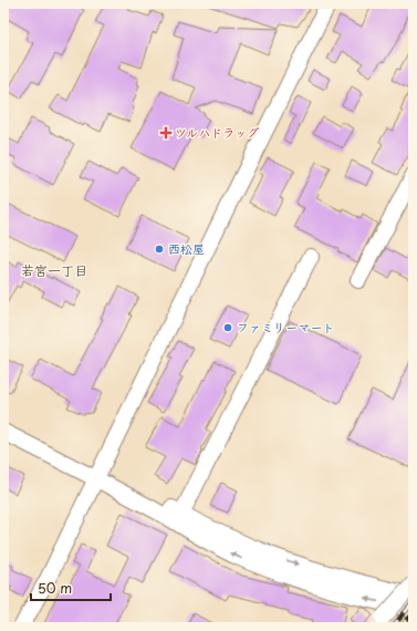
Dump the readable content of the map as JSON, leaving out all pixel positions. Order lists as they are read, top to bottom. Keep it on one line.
{"districts":["若宮一丁目"],"places":{"health":["ツルハドラッグ"],"other":["西松屋","ファミリーマート"]},"scale_bar":"50 m"}
